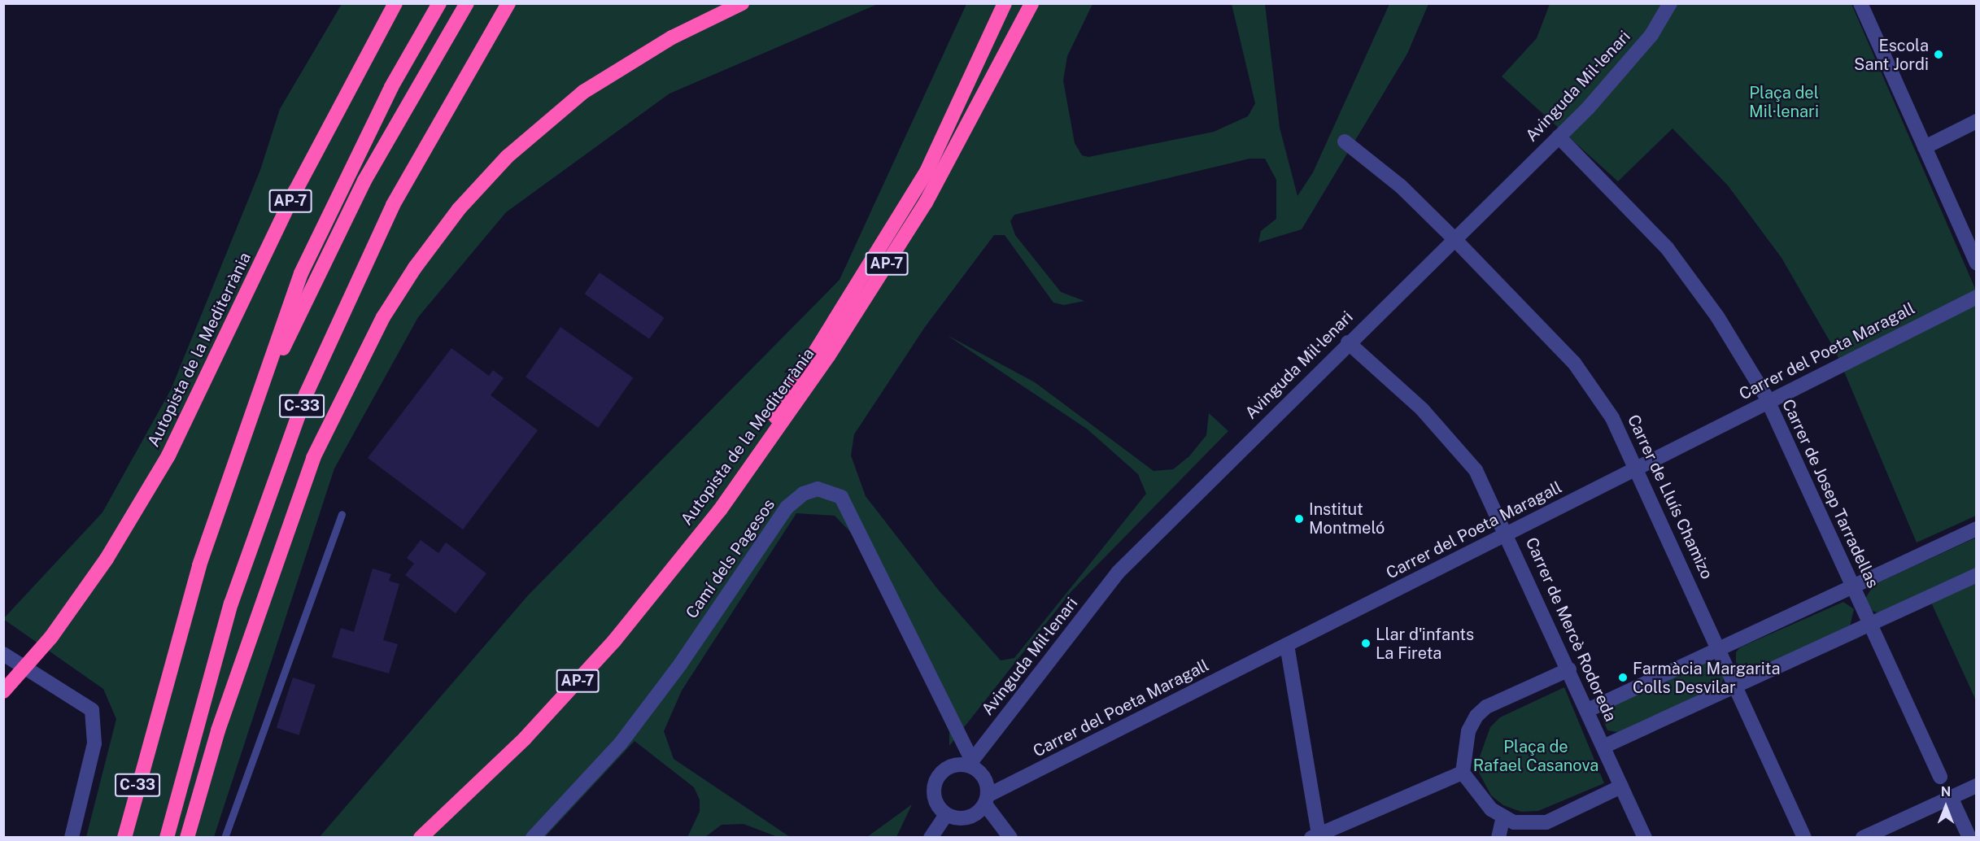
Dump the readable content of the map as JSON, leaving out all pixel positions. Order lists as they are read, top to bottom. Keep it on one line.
{"streets":{"highway":["AP-7","Autopista de la Mediterrània","C-33"],"street":["Avinguda Mil·lenari","Carrer del Poeta Maragall","Carrer de Josep Tarradellas","Carrer de Lluís Chamizo","Camí dels Pagesos","Carrer de Mercè Rodoreda"]},"crossings":[["Avinguda Mil·lenari","Carrer del Poeta Maragall"],["Avinguda Mil·lenari","Carrer de Josep Tarradellas"],["Avinguda Mil·lenari","Carrer de Lluís Chamizo"],["Avinguda Mil·lenari","Camí dels Pagesos"],["Avinguda Mil·lenari","Carrer de Mercè Rodoreda"],["Carrer del Poeta Maragall","Carrer de Josep Tarradellas"],["Carrer del Poeta Maragall","Carrer de Lluís Chamizo"],["Carrer del Poeta Maragall","Camí dels Pagesos"],["Carrer del Poeta Maragall","Carrer de Mercè Rodoreda"]],"parks":["Plaça del Mil·lenari","Plaça de Rafael Casanova"],"places":["Escola Sant Jordi","Institut Montmeló","Llar d'infants La Fireta","Farmàcia Margarita Colls Desvilar"],"north":"top"}
